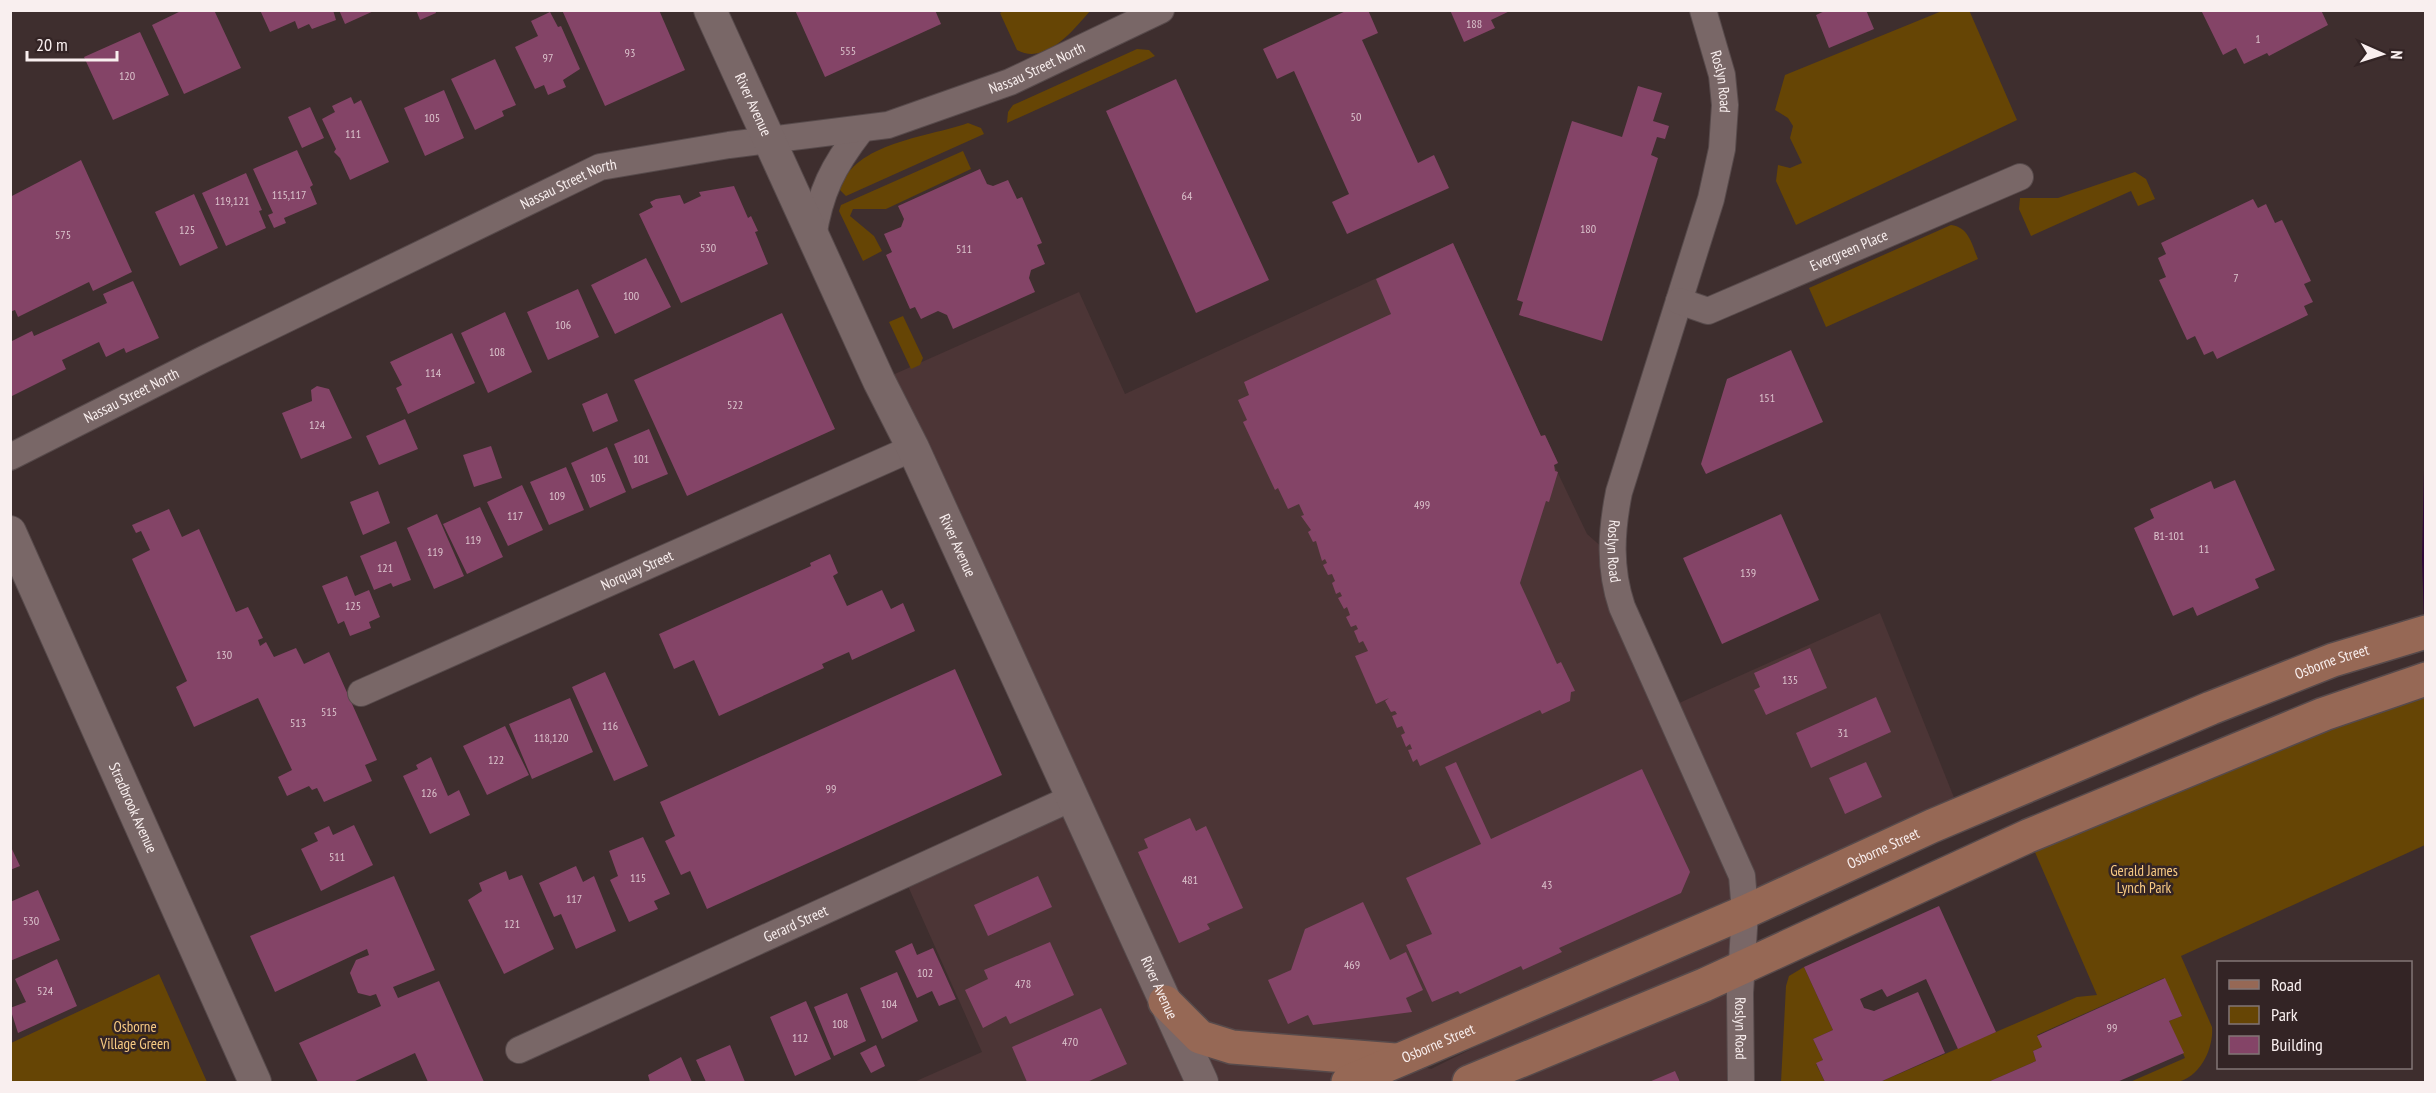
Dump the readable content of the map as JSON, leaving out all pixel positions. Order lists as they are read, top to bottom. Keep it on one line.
{"streets":{"main road":["Osborne Street"],"street":["Nassau Street North","Roslyn Road","River Avenue","Evergreen Place","Norquay Street","Stradbrook Avenue","Gerard Street"]},"crossings":[["Nassau Street North","River Avenue"],["Roslyn Road","Evergreen Place"],["Roslyn Road","Osborne Street"],["River Avenue","Norquay Street"],["River Avenue","Gerard Street"]],"parks":["Gerald James Lynch Park","Osborne Village Green"],"house_numbers":["188","1","555","93","97","120","50","105","111","115,117","64","119,121","180","125","575","530","511","7","100","106","108","114","151","522","124","101","105","109","499","117","B1-101","119","11","119","121","139","125","130","135","515","513","116","31","118,120","122","99","126","511","115","481","43","117","530","121","469","102","478","524","104","108","99","112","470"],"legend":["Road","Park","Building"],"scale_bar":"20 m","north":"right"}
